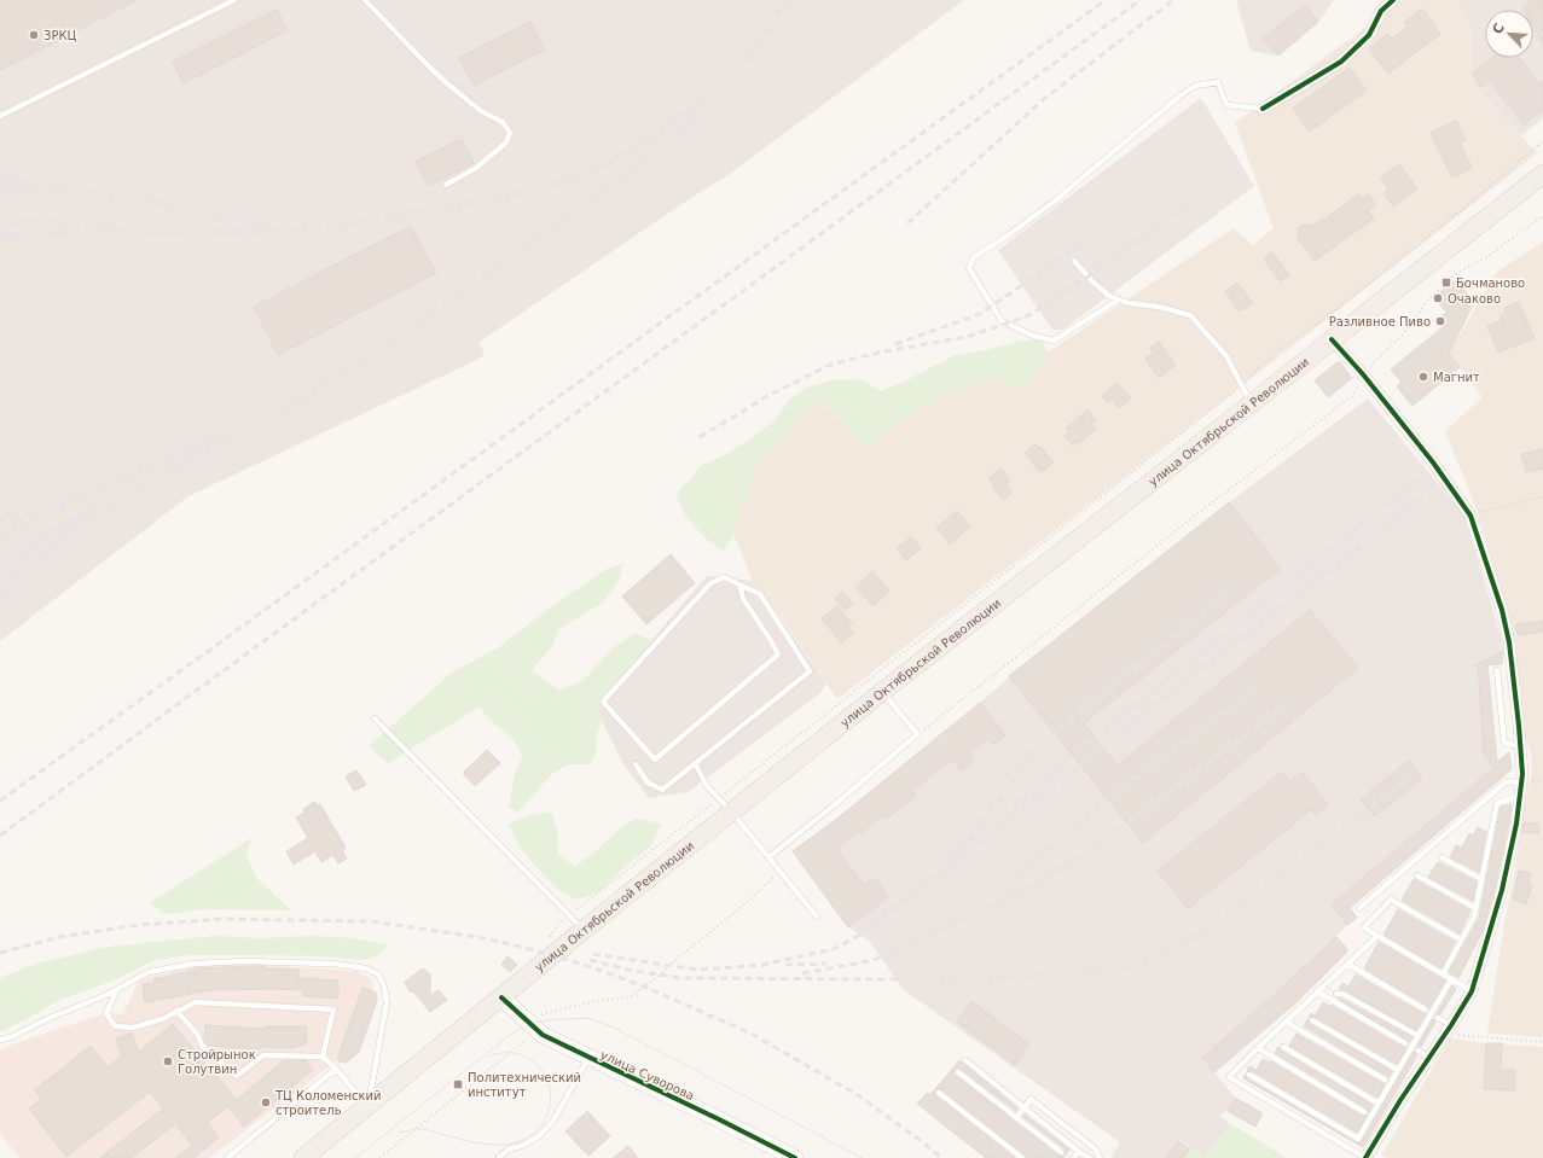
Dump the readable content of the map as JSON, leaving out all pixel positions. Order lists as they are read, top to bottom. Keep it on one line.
{"streets":{"main road":["улица Октябрьской Революции"],"street":["улица Суворова"]},"crossings":[["улица Октябрьской Революции","улица Суворова"]],"places":{"other":["ЗРКЦ","Очаково","Разливное Пиво","Магнит","Стройрынок Голутвин","ТЦ Коломенский строитель"],"transit":["Бочманово","Политехнический институт"]},"north":"top left"}
